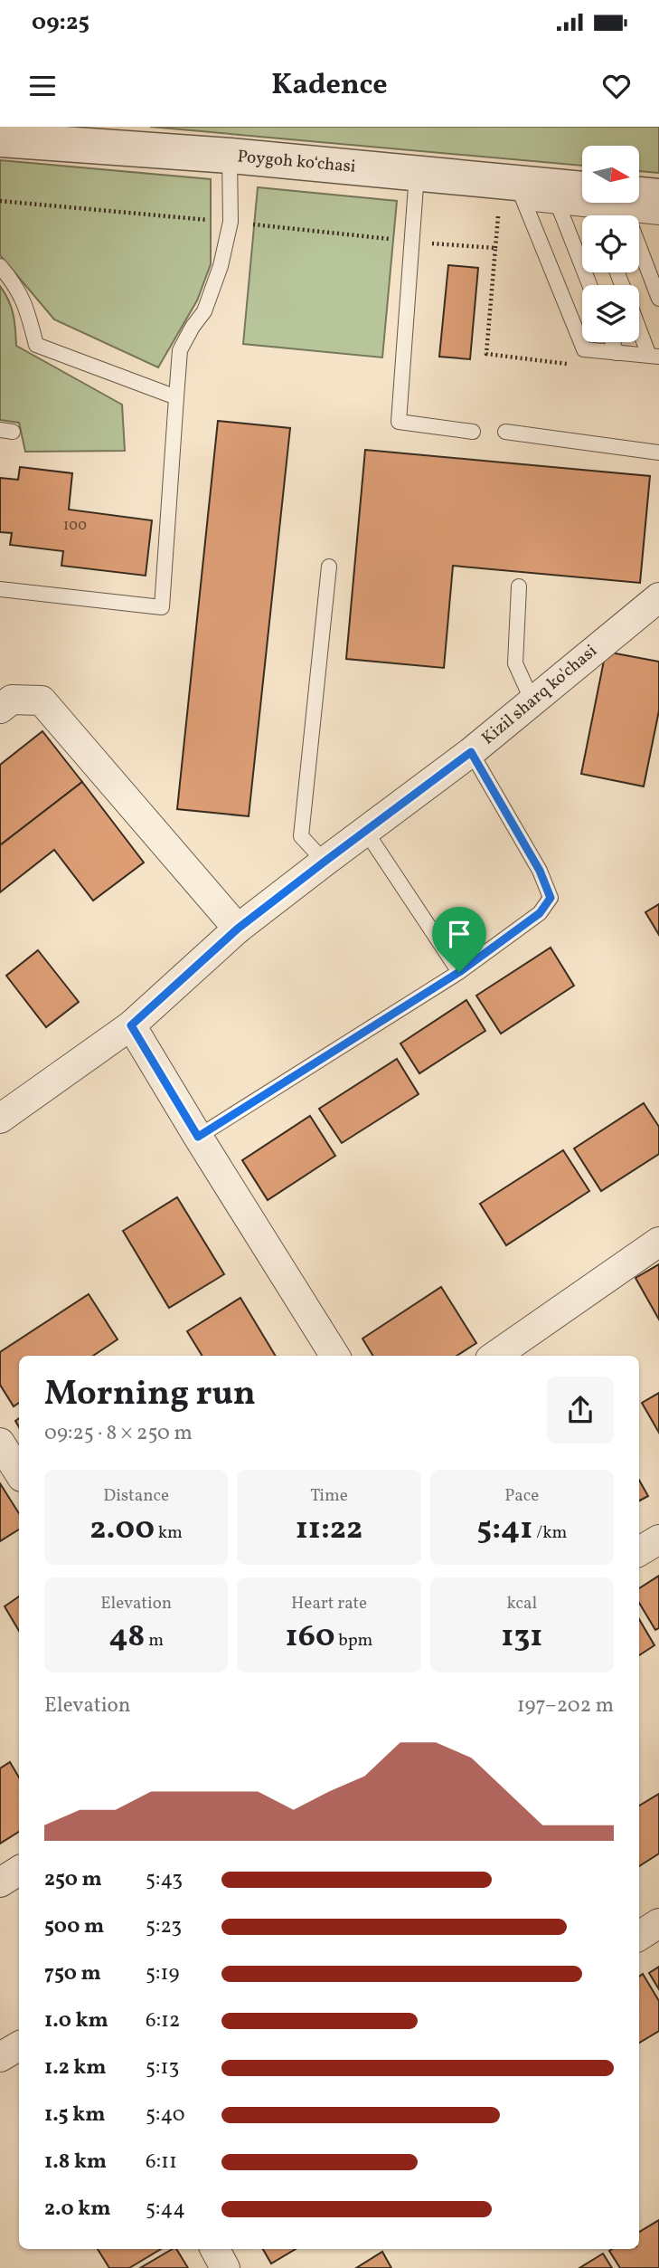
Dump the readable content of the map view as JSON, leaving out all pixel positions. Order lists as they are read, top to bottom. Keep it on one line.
{"streets":{"street":["Poygoh koʻchasi","Kizil sharq ko'chasi"]},"house_numbers":["100"],"north":"right","page":{"status":"09:25","header":"Kadence","heading":["Morning run","09:25 · 8 × 250 m"],"stats":[["Distance","2.00 km"],["Time","11:22"],["Pace","5:41 /km"],["Elevation","48 m"],["Heart rate","160 bpm"],["kcal","131"]],"chart":["Elevation","197–202 m"],"list":[{"name":"250 m","note":"5:43"},{"name":"500 m","note":"5:23"},{"name":"750 m","note":"5:19"},{"name":"1.0 km","note":"6:12"},{"name":"1.2 km","note":"5:13"},{"name":"1.5 km","note":"5:40"},{"name":"1.8 km","note":"6:11"},{"name":"2.0 km","note":"5:44"}]}}
